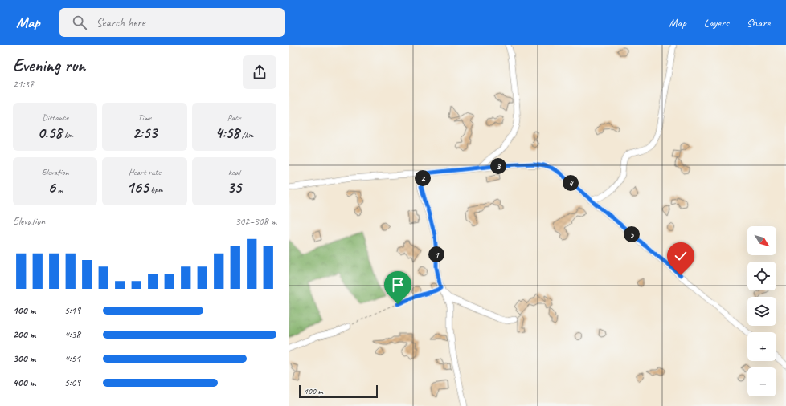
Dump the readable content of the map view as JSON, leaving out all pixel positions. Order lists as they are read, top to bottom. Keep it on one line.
{"scale_bar":"100 m","north":"bottom right","page":{"header":"Map","search":"Search here","nav":["Map","Layers","Share"],"heading":["Evening run","21:37"],"stats":[["Distance","0.58 km"],["Time","2:53"],["Pace","4:58 /km"],["Elevation","6 m"],["Heart rate","165 bpm"],["kcal","35"]],"pins":["3","2","4","5","1"],"chart":["Elevation","302–308 m"],"map_buttons":["+","−"],"list":[{"name":"100 m","note":"5:19"},{"name":"200 m","note":"4:38"},{"name":"300 m","note":"4:51"},{"name":"400 m","note":"5:09"}],"scale":"100 m"}}
